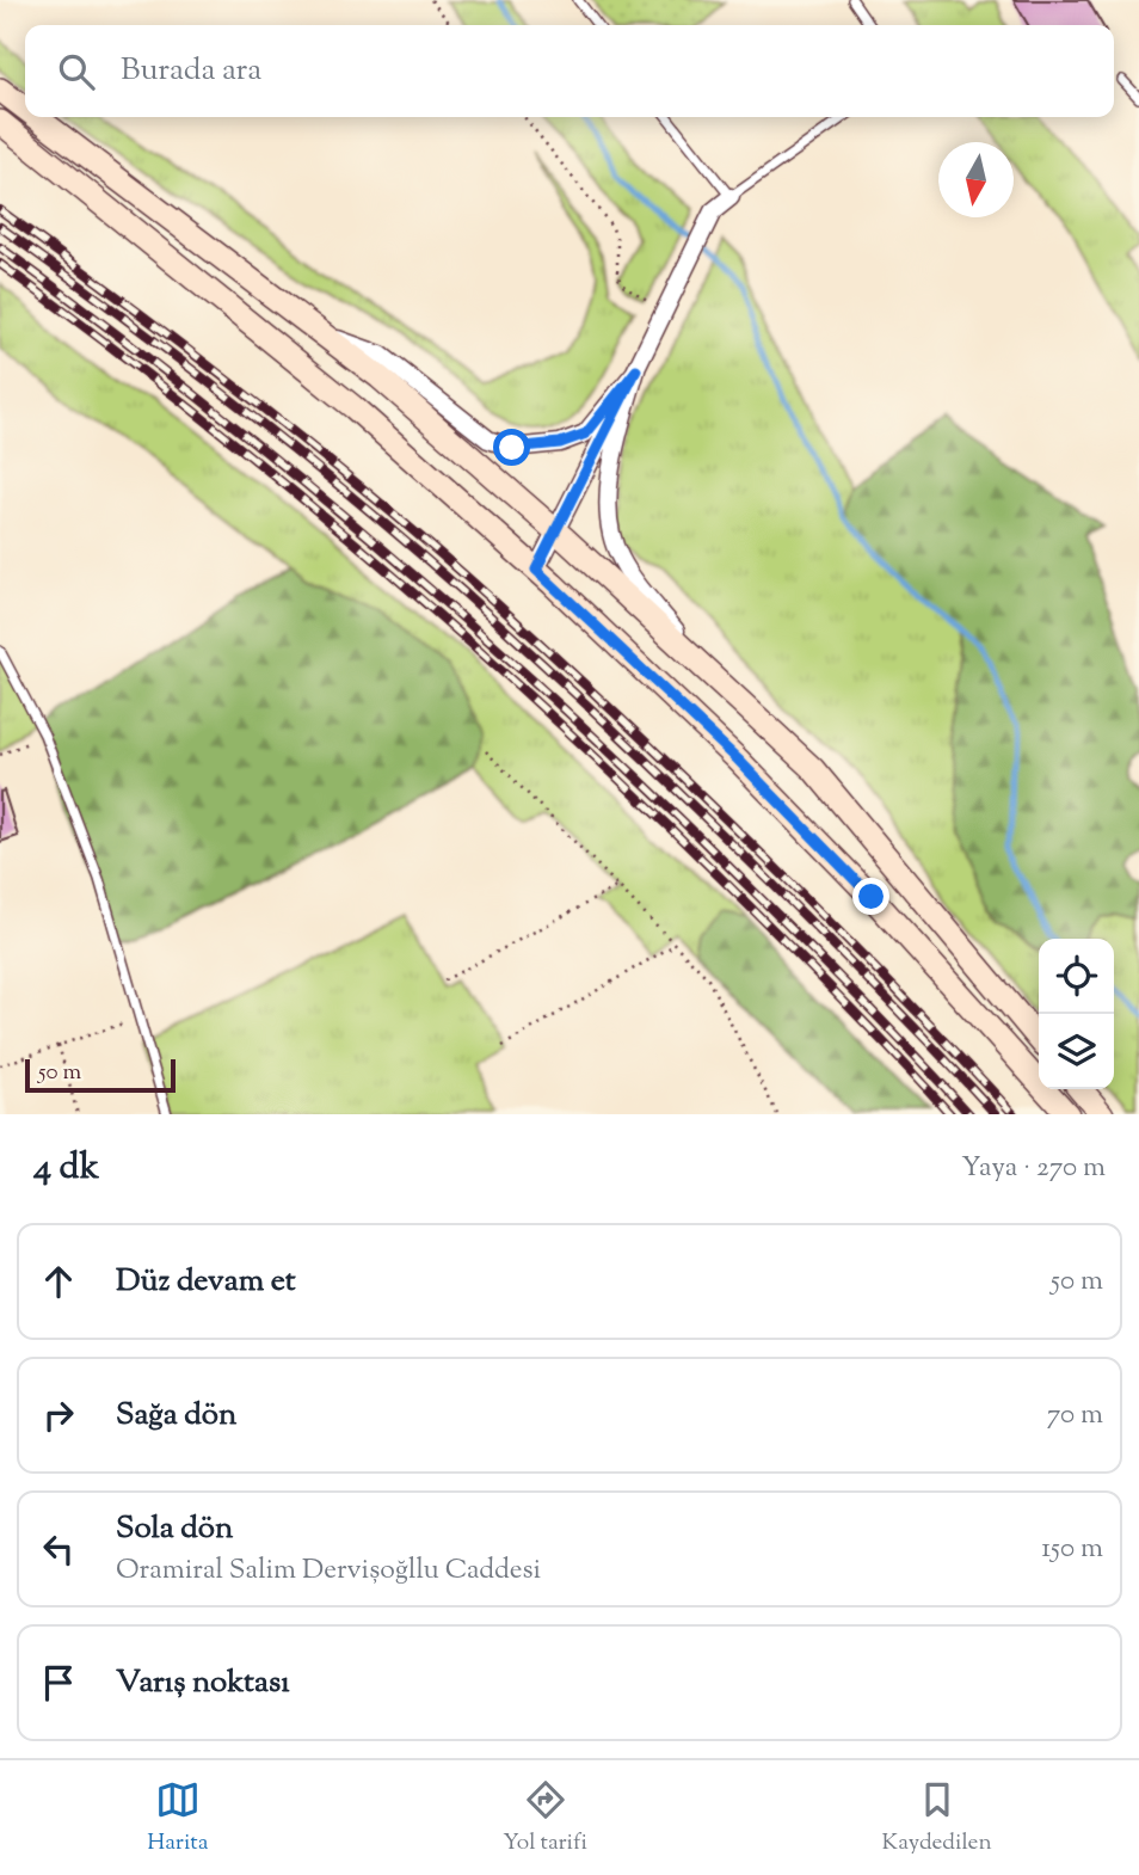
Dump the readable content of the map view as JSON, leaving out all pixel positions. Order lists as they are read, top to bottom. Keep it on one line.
{"scale_bar":"50 m","north":"bottom","page":{"search":"Burada ara","scale":"50 m","heading":["4 dk","Yaya · 270 m"],"list":[["Düz devam et","50 m"],["Sağa dön","70 m"],["Sola dön","Oramiral Salim Dervişoğllu Caddesi","150 m"],"Varış noktası"],"nav":["Harita","Yol tarifi","Kaydedilen"]}}
